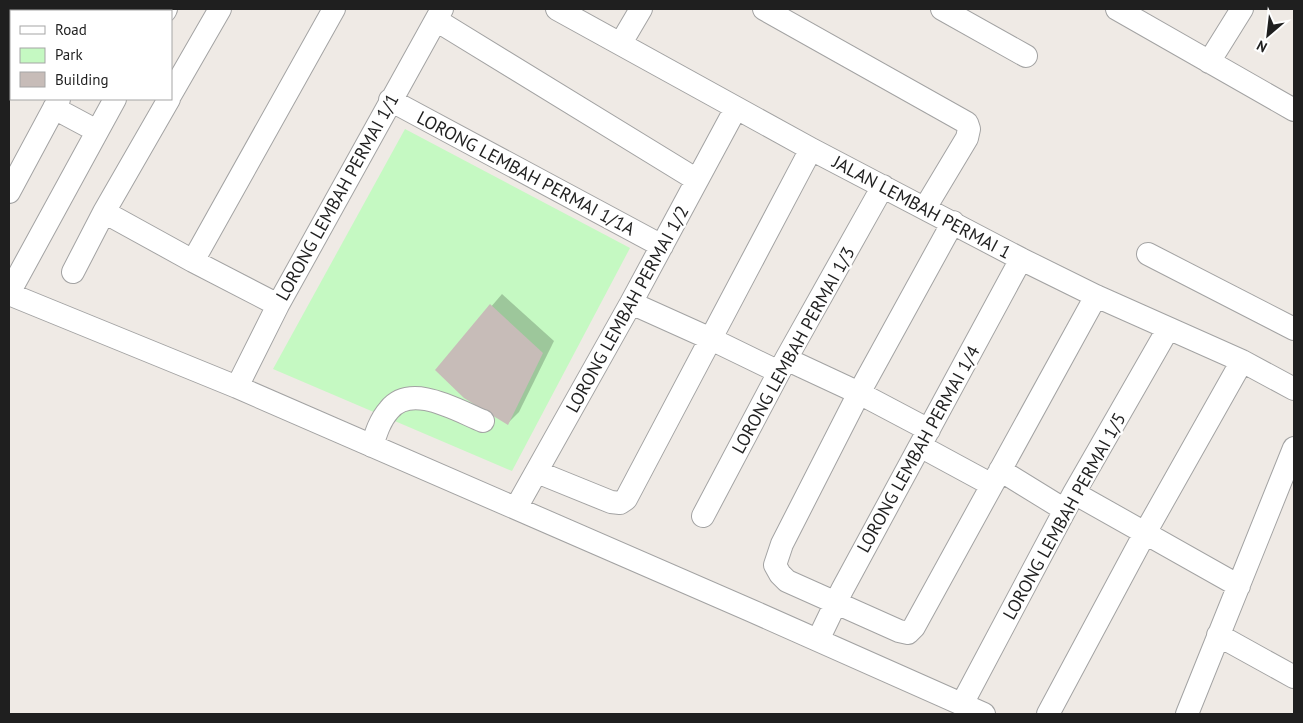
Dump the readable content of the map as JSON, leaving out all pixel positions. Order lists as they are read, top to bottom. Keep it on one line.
{"streets":{"street":["LORONG LEMBAH PERMAI 1/1A","LORONG LEMBAH PERMAI 1/1","JALAN LEMBAH PERMAI 1","LORONG LEMBAH PERMAI 1/2","LORONG LEMBAH PERMAI 1/3","LORONG LEMBAH PERMAI 1/4","LORONG LEMBAH PERMAI 1/5"]},"crossings":[["LORONG LEMBAH PERMAI 1/1A","LORONG LEMBAH PERMAI 1/1"],["LORONG LEMBAH PERMAI 1/1A","LORONG LEMBAH PERMAI 1/2"],["JALAN LEMBAH PERMAI 1","LORONG LEMBAH PERMAI 1/2"],["JALAN LEMBAH PERMAI 1","LORONG LEMBAH PERMAI 1/3"],["JALAN LEMBAH PERMAI 1","LORONG LEMBAH PERMAI 1/4"],["JALAN LEMBAH PERMAI 1","LORONG LEMBAH PERMAI 1/5"]],"legend":["Road","Park","Building"],"north":"bottom left"}
